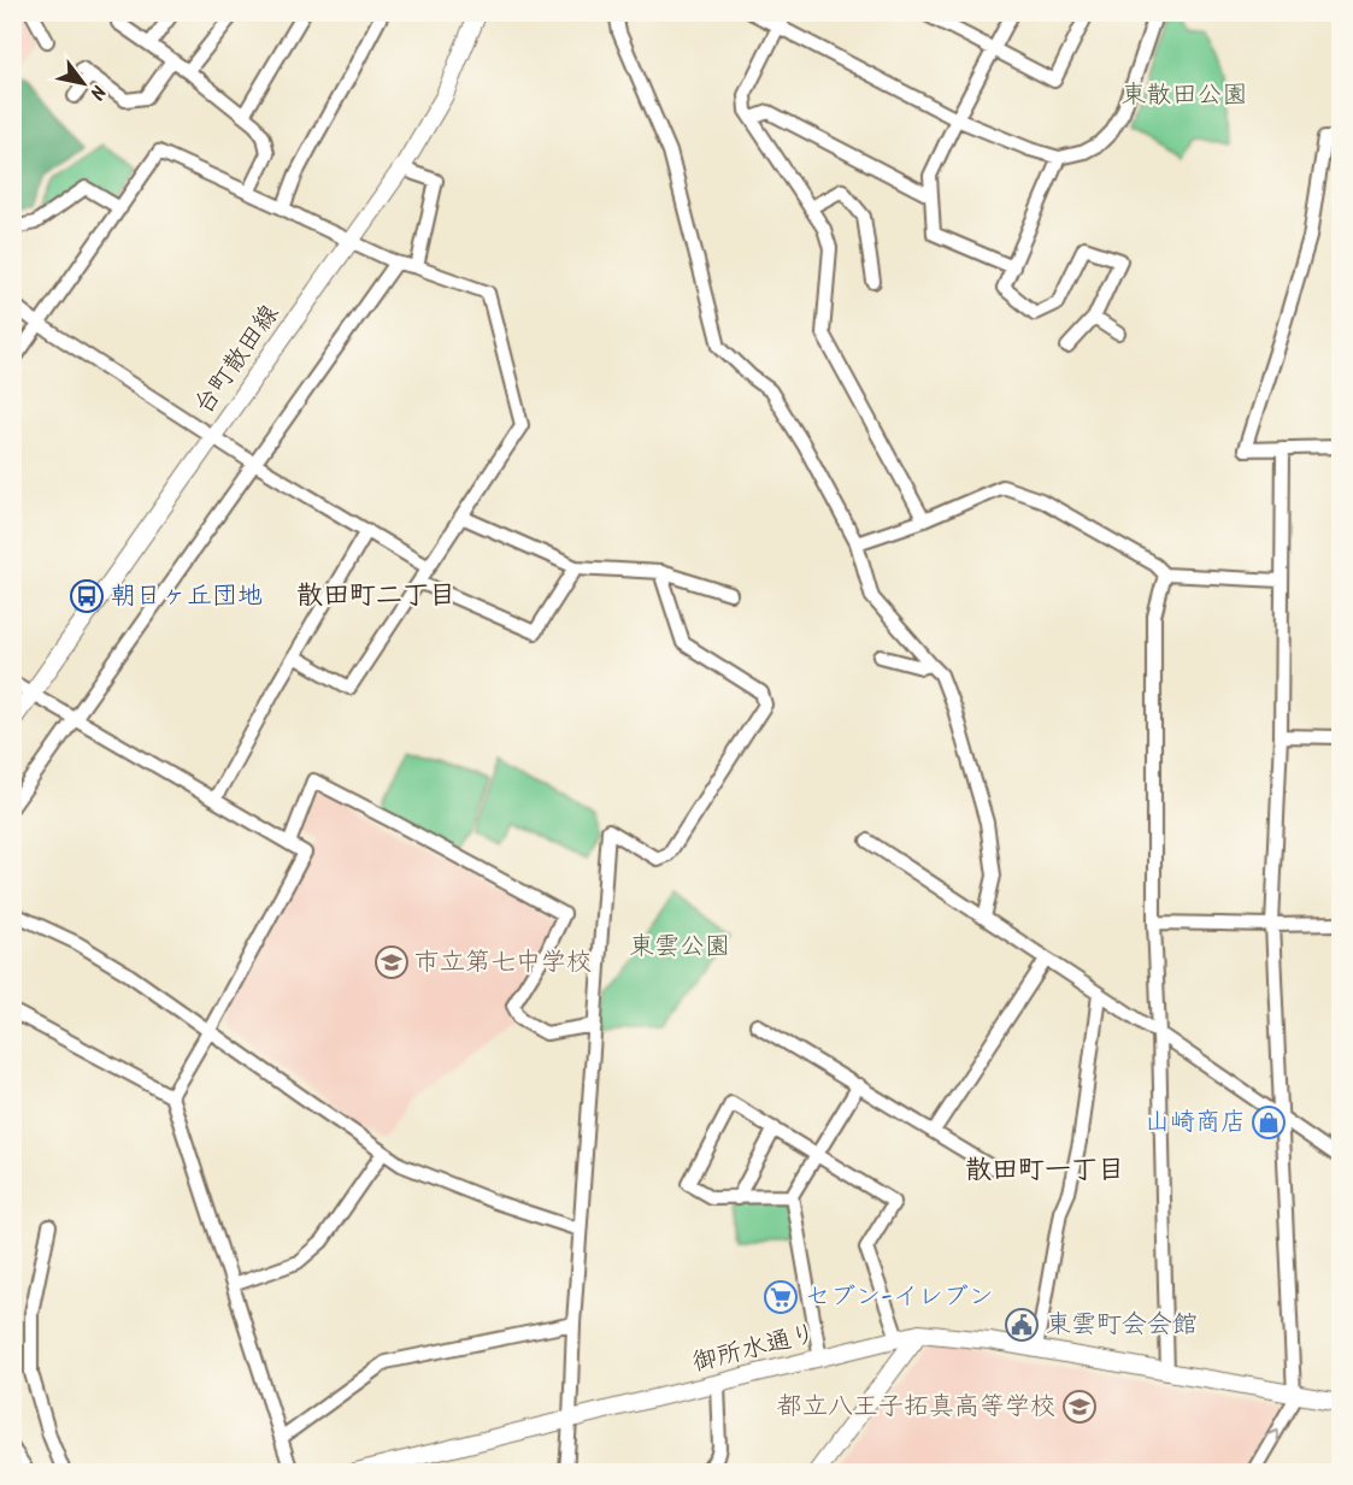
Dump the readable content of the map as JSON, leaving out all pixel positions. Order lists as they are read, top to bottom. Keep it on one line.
{"streets":{"street":["台町散田線","御所水通り"]},"districts":["散田町二丁目","散田町一丁目"],"parks":["東散田公園","東雲公園"],"places":{"bus stop":["朝日ヶ丘団地"],"school or university":["市立第七中学校","都立八王子拓真高等学校"],"shop":["山崎商店"],"supermarket":["セブン-イレブン"],"public building":["東雲町会会館"]},"north":"bottom right"}
